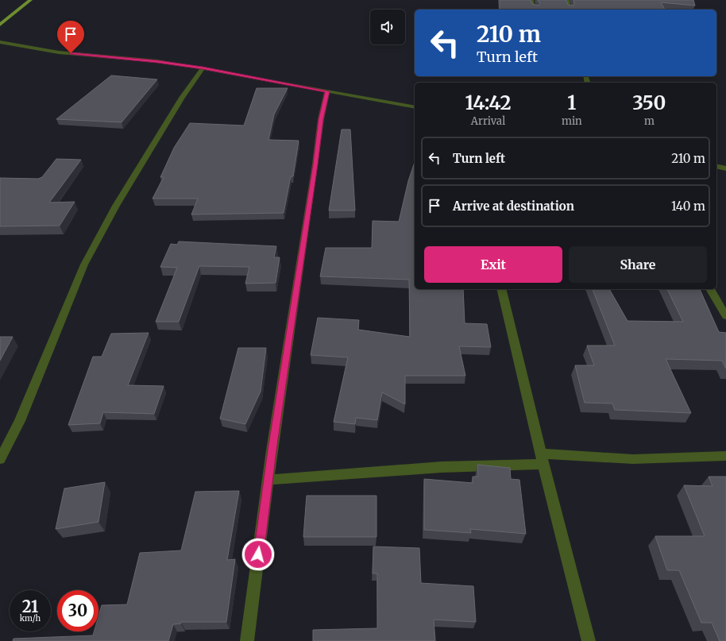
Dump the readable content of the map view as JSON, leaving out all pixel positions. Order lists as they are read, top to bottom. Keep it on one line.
{"page":{"turn":["210 m","Turn left"],"eta":["14:42","Arrival","1","min","350","m"],"list":[{"name":"Turn left","value":"210 m"},{"name":"Arrive at destination","value":"140 m"}],"buttons":["Exit","Share"],"speed":"21 km/h","limit":"30"}}
